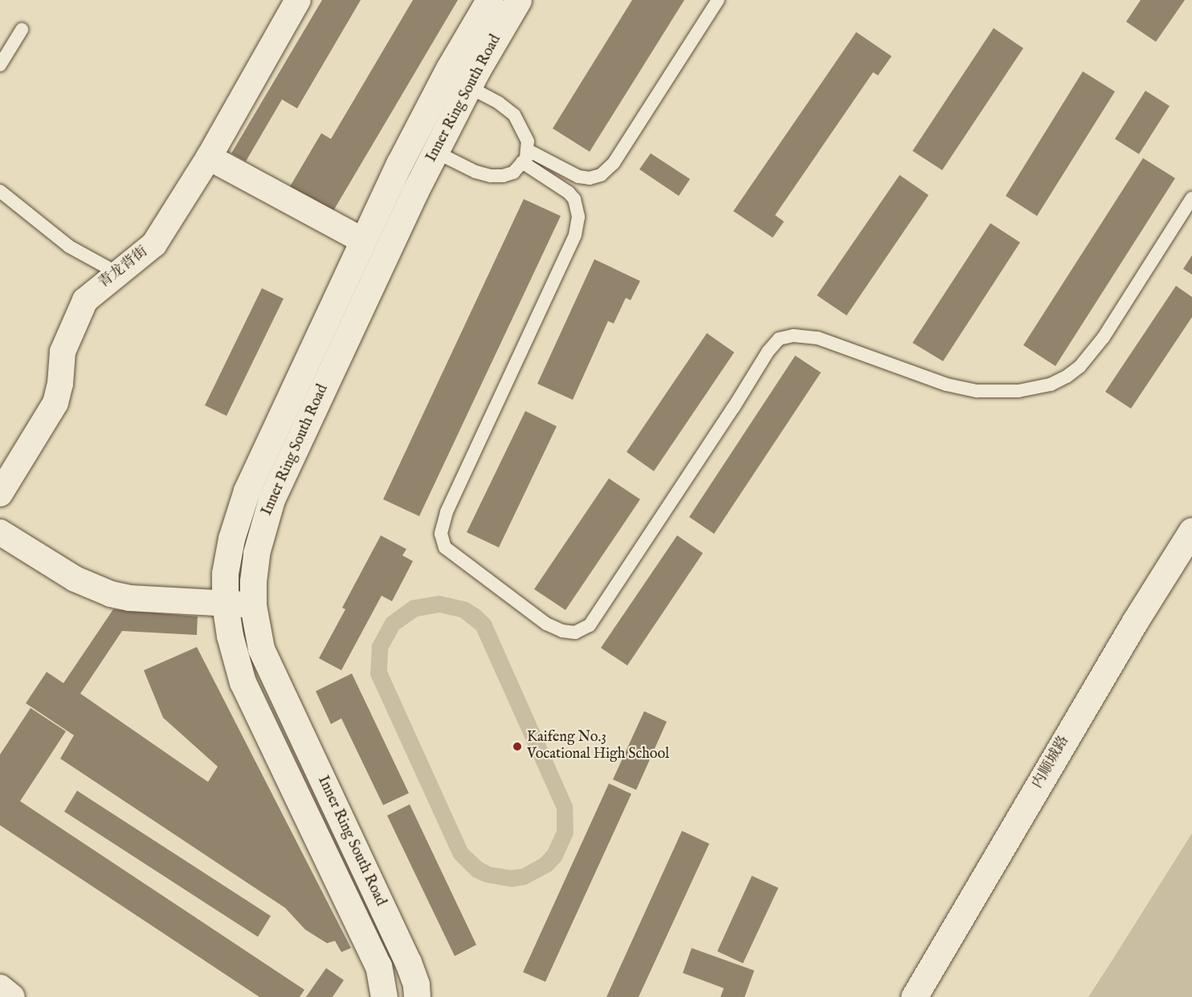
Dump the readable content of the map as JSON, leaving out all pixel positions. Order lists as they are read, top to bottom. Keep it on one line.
{"streets":{"street":["Inner Ring South Road","青龙背街","内顺城路"]},"places":["Kaifeng No.3 Vocational High School"]}
